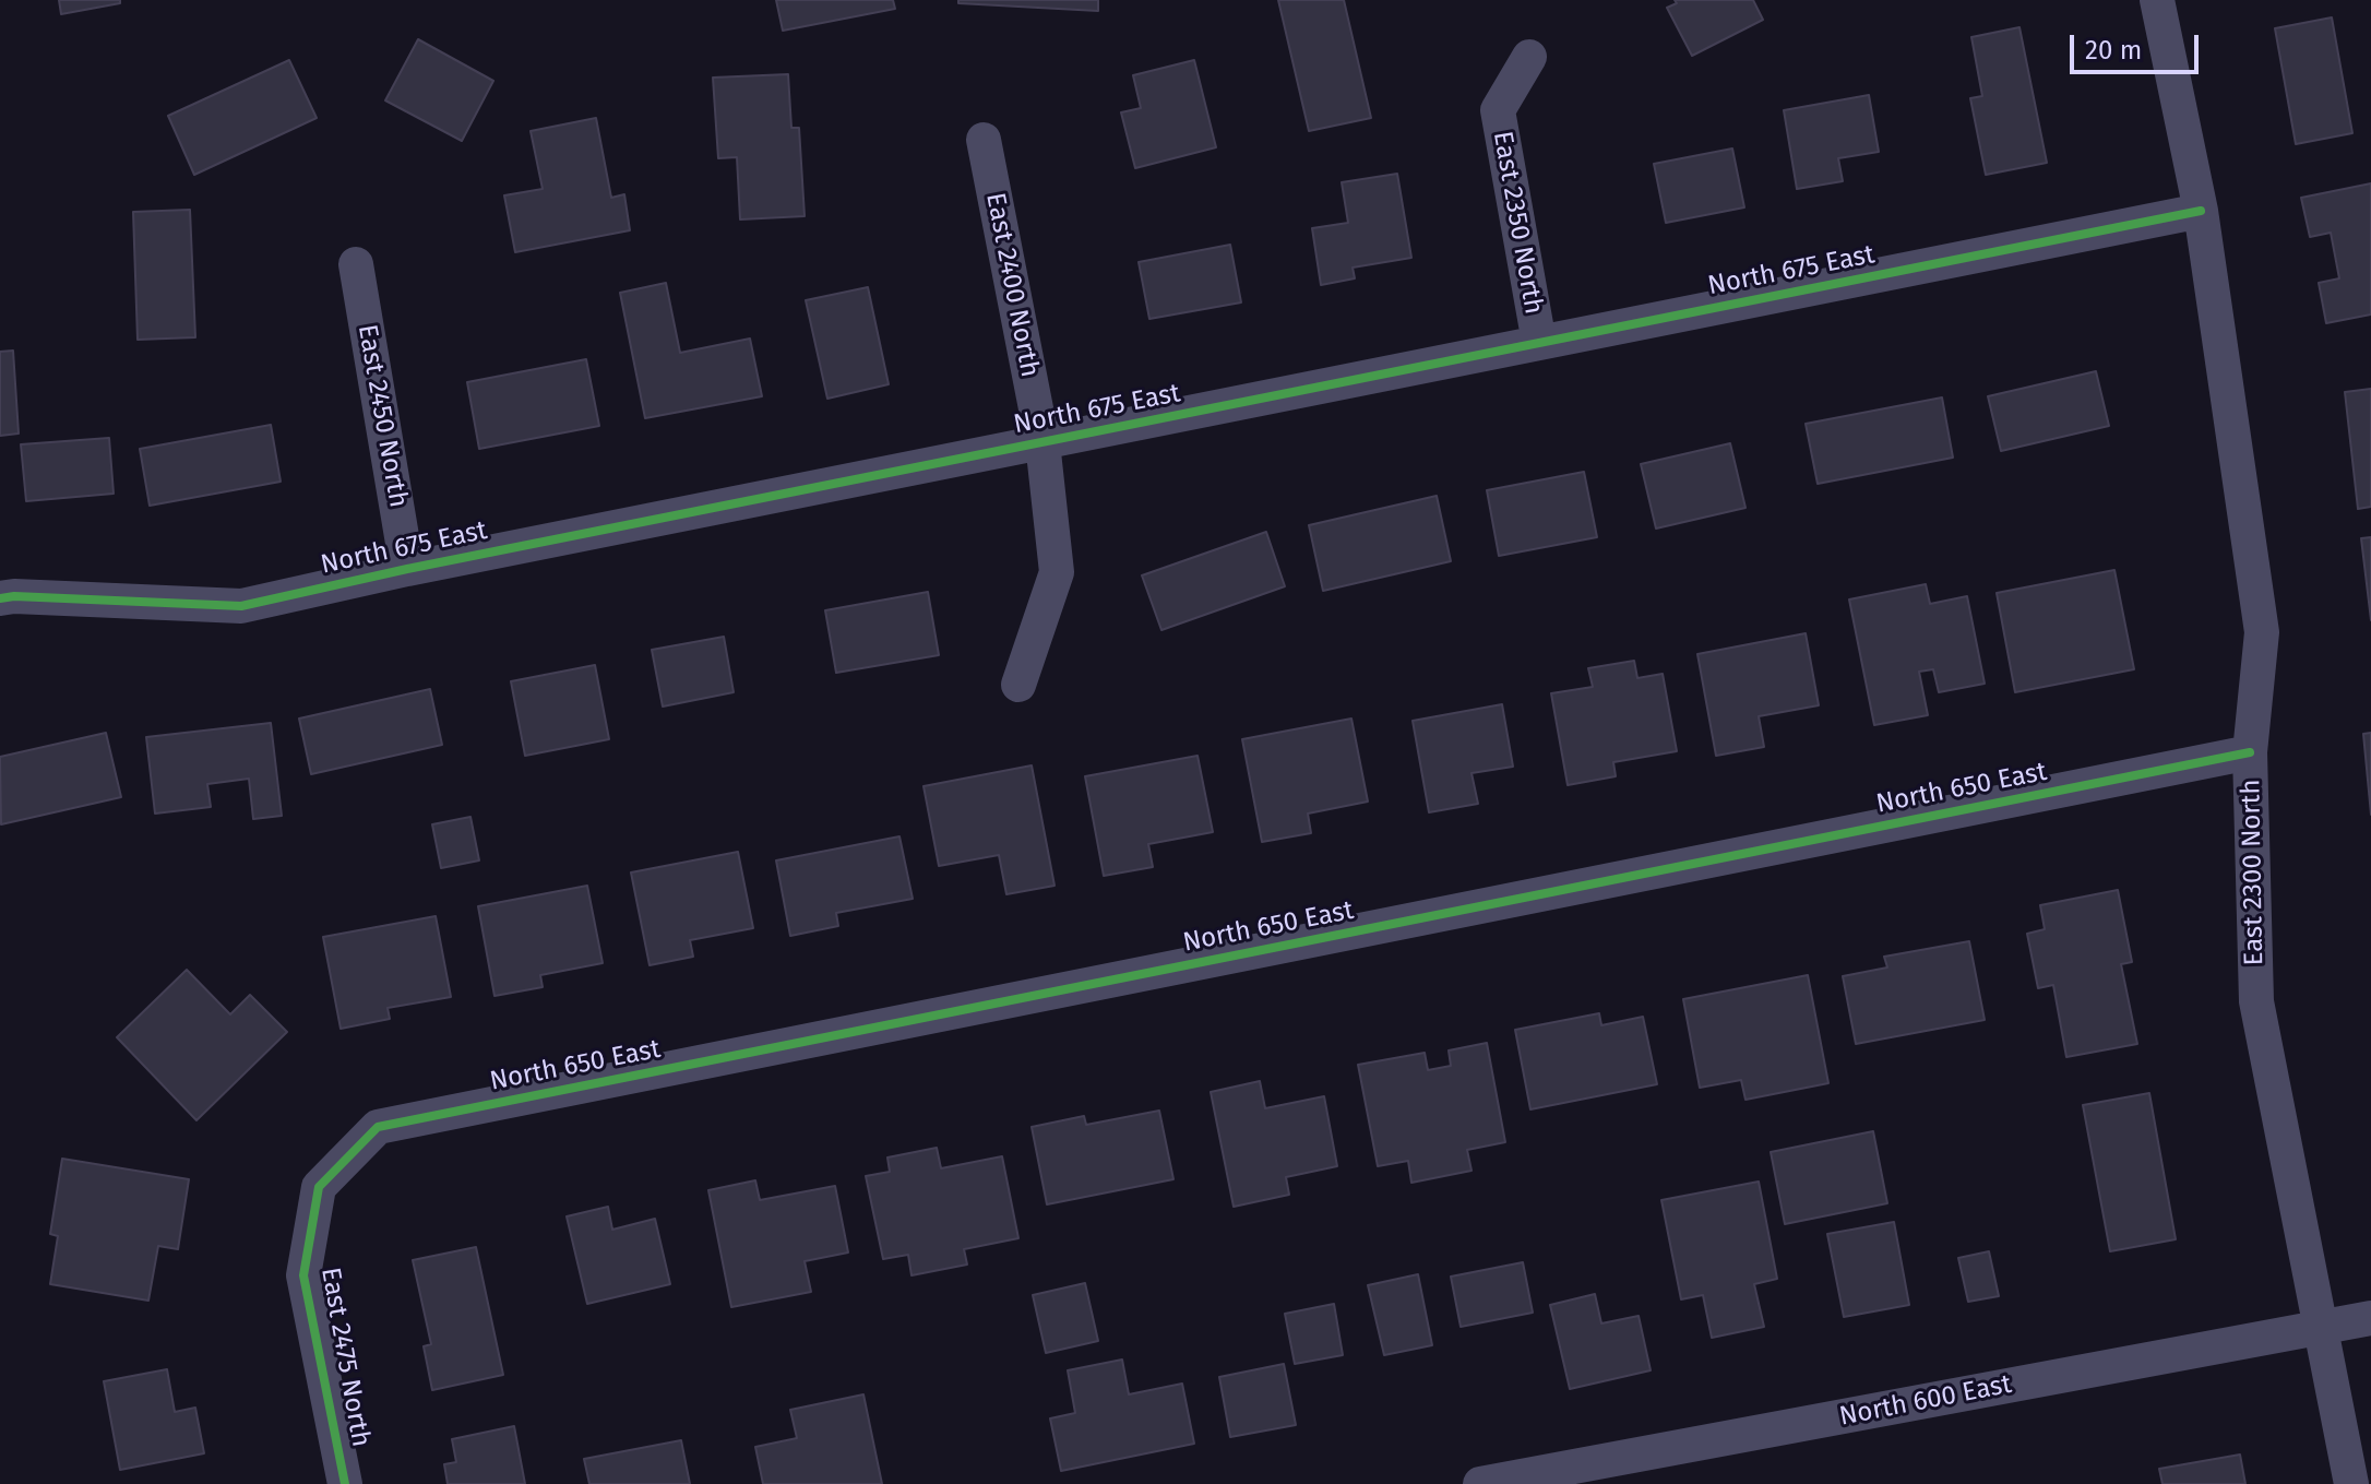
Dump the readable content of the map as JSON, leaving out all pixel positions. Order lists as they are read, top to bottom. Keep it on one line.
{"streets":{"street":["East 2350 North","North 675 East","East 2400 North","East 2450 North","North 650 East","East 2300 North","East 2475 North","North 600 East"]},"crossings":[["East 2350 North","North 675 East"],["North 675 East","East 2400 North"],["North 675 East","East 2450 North"],["North 675 East","East 2300 North"],["North 650 East","East 2300 North"],["North 650 East","East 2475 North"],["East 2300 North","North 600 East"]],"scale_bar":"20 m"}
